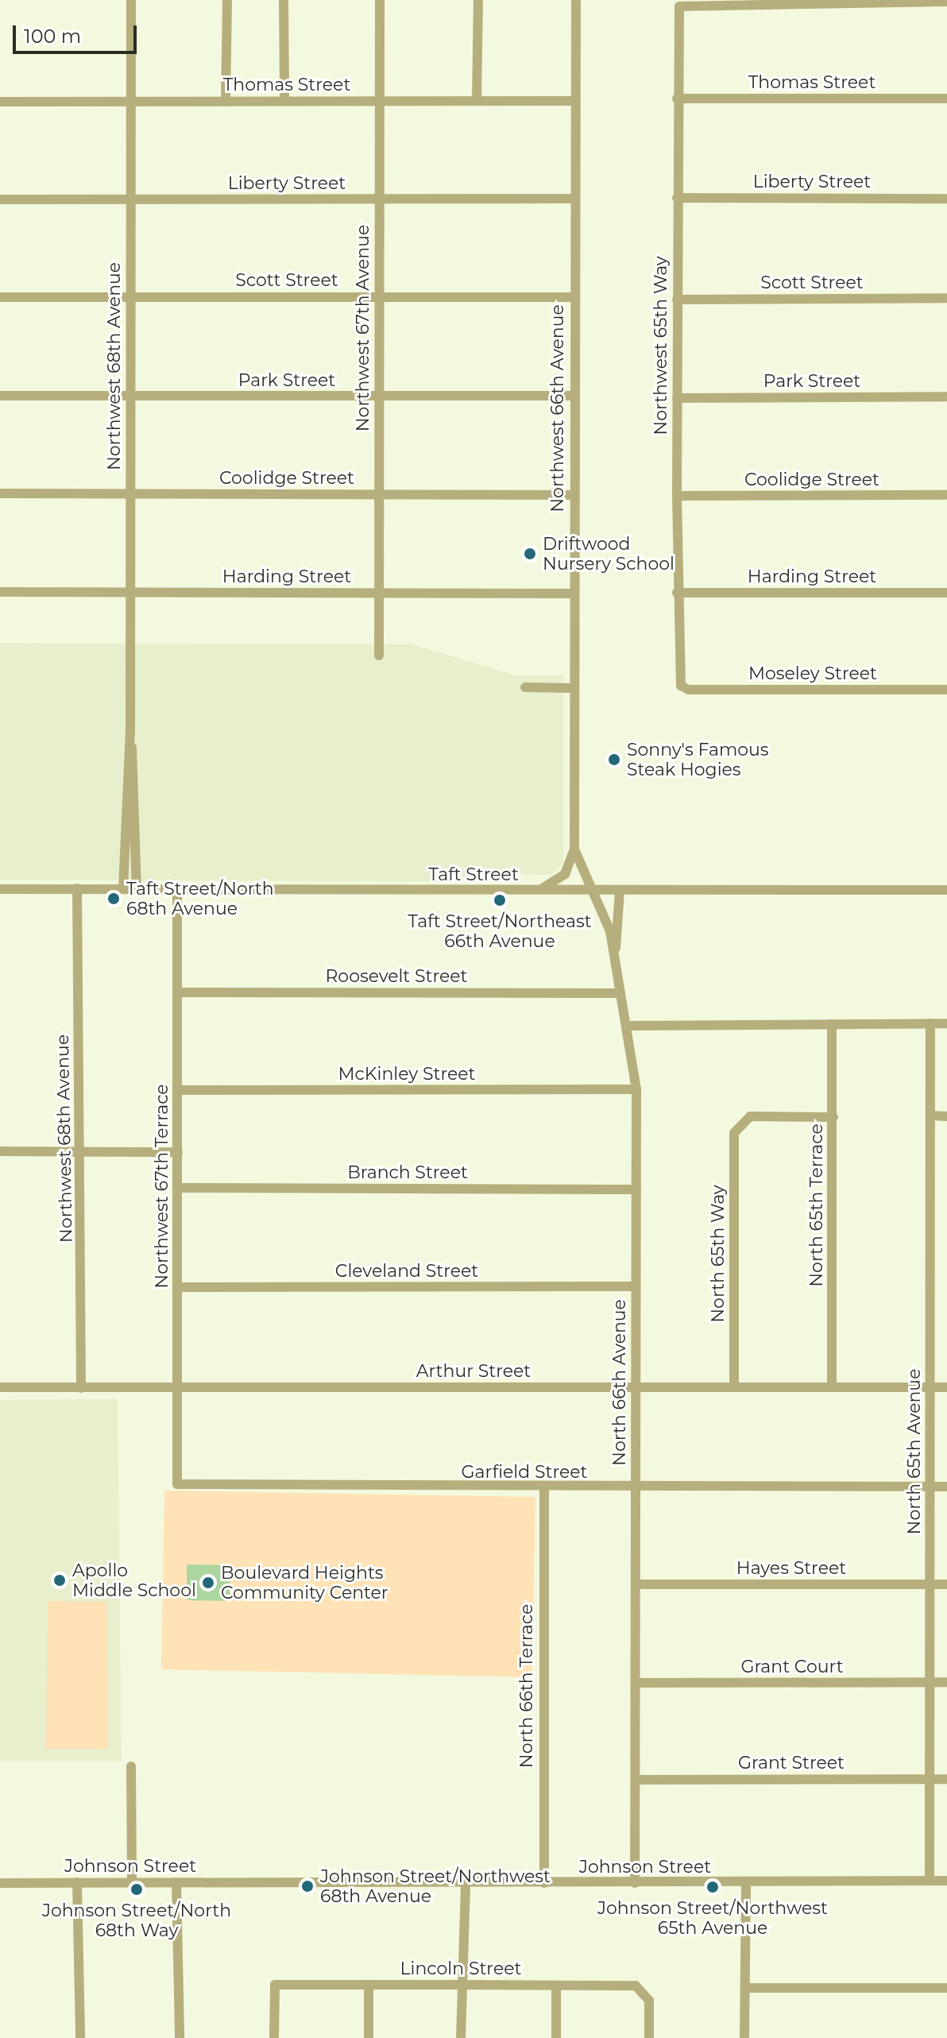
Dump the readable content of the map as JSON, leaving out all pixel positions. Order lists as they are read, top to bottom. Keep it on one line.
{"streets":{"street":["Thomas Street","Liberty Street","Scott Street","Northwest 67th Avenue","Northwest 65th Way","Northwest 68th Avenue","Park Street","Northwest 66th Avenue","Coolidge Street","Harding Street","Moseley Street","Taft Street","Roosevelt Street","McKinley Street","Branch Street","Northwest 67th Terrace","North 65th Terrace","North 65th Way","Cleveland Street","Arthur Street","North 66th Avenue","North 65th Avenue","Garfield Street","Hayes Street","Grant Court","North 66th Terrace","Grant Street","Johnson Street","Lincoln Street"]},"crossings":[["Thomas Street","Northwest 67th Avenue"],["Thomas Street","Northwest 65th Way"],["Thomas Street","Northwest 68th Avenue"],["Thomas Street","Northwest 66th Avenue"],["Liberty Street","Northwest 67th Avenue"],["Liberty Street","Northwest 65th Way"],["Liberty Street","Northwest 68th Avenue"],["Liberty Street","Northwest 66th Avenue"],["Scott Street","Northwest 67th Avenue"],["Scott Street","Northwest 65th Way"],["Scott Street","Northwest 68th Avenue"],["Scott Street","Northwest 66th Avenue"],["Northwest 67th Avenue","Park Street"],["Northwest 67th Avenue","Coolidge Street"],["Northwest 67th Avenue","Harding Street"],["Northwest 65th Way","Park Street"],["Northwest 65th Way","Coolidge Street"],["Northwest 65th Way","Harding Street"],["Northwest 65th Way","Moseley Street"],["Northwest 68th Avenue","Park Street"],["Northwest 68th Avenue","Coolidge Street"],["Northwest 68th Avenue","Harding Street"],["Northwest 68th Avenue","Taft Street"],["Northwest 68th Avenue","Arthur Street"],["Park Street","Northwest 66th Avenue"],["Northwest 66th Avenue","Coolidge Street"],["Northwest 66th Avenue","Harding Street"],["Northwest 66th Avenue","Taft Street"],["Northwest 66th Avenue","North 66th Avenue"],["Taft Street","Northwest 67th Terrace"],["Taft Street","North 66th Avenue"],["Roosevelt Street","Northwest 67th Terrace"],["Roosevelt Street","North 66th Avenue"],["McKinley Street","Northwest 67th Terrace"],["McKinley Street","North 66th Avenue"],["Branch Street","Northwest 67th Terrace"],["Branch Street","North 66th Avenue"],["Northwest 67th Terrace","Cleveland Street"],["Northwest 67th Terrace","Arthur Street"],["Northwest 67th Terrace","Garfield Street"],["North 65th Terrace","North 65th Way"],["North 65th Terrace","Arthur Street"],["North 65th Way","Arthur Street"],["Cleveland Street","North 66th Avenue"],["Arthur Street","North 66th Avenue"],["Arthur Street","North 65th Avenue"],["North 66th Avenue","Garfield Street"],["North 66th Avenue","Hayes Street"],["North 66th Avenue","Grant Court"],["North 66th Avenue","Grant Street"],["North 66th Avenue","Johnson Street"],["North 65th Avenue","Garfield Street"],["North 65th Avenue","Hayes Street"],["North 65th Avenue","Grant Court"],["North 65th Avenue","Grant Street"],["North 65th Avenue","Johnson Street"],["Garfield Street","North 66th Terrace"],["North 66th Terrace","Johnson Street"]],"places":["Driftwood Nursery School","Sonny's Famous Steak Hogies","Taft Street/North 68th Avenue","Taft Street/Northeast 66th Avenue","Apollo Middle School","Boulevard Heights Community Center","Johnson Street/Northwest 68th Avenue","Johnson Street/Northwest 65th Avenue","Johnson Street/North 68th Way"],"scale_bar":"100 m"}
